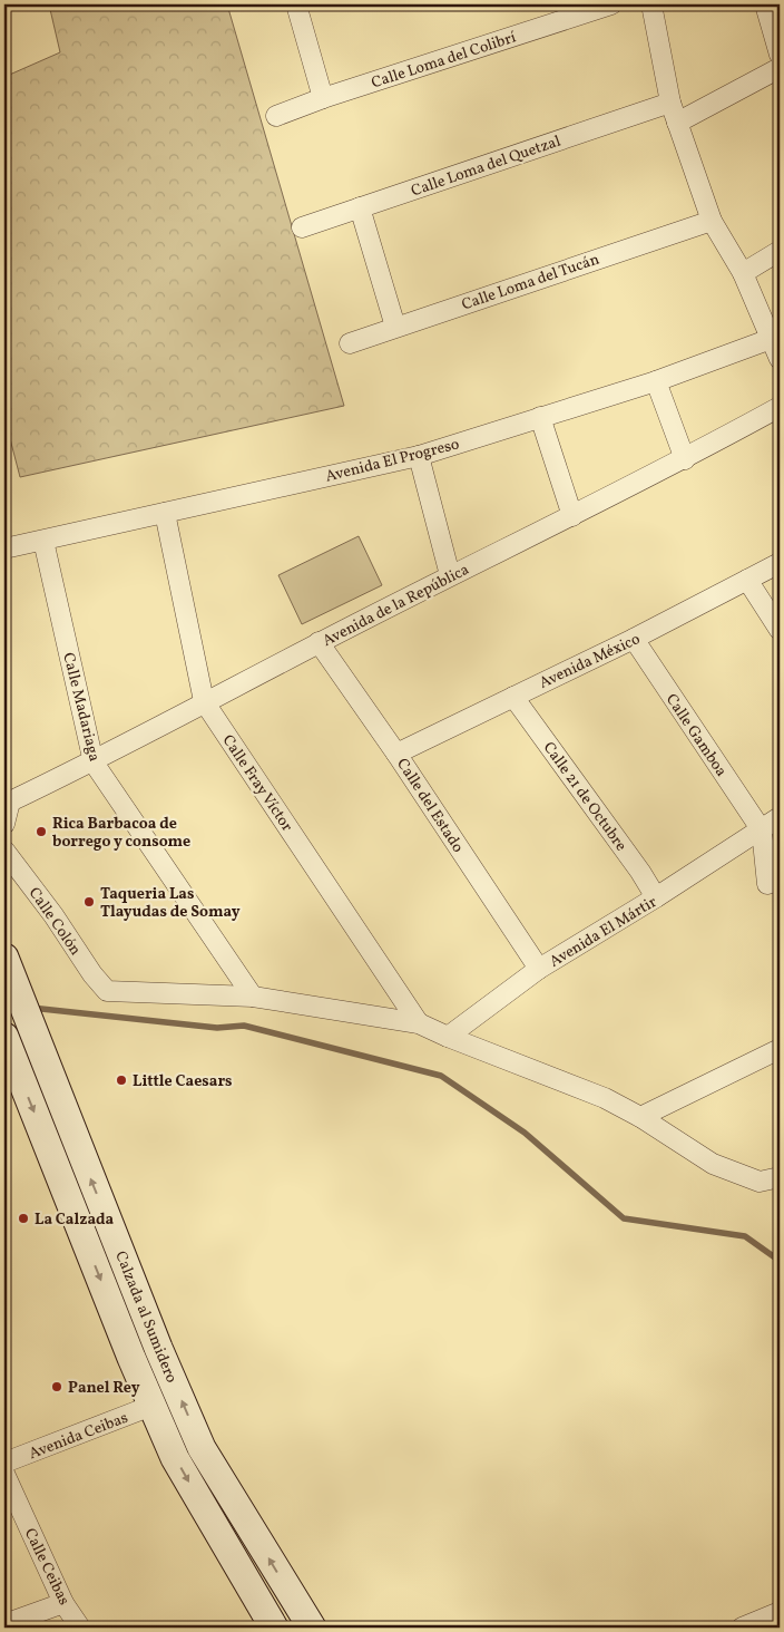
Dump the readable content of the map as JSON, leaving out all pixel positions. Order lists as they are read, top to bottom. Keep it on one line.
{"streets":{"main road":["Calzada al Sumidero"],"street":["Calle Loma del Colibrí","Calle Loma del Quetzal","Calle Loma del Tucán","Avenida El Progreso","Avenida de la República","Avenida México","Calle Madariaga","Calle Gamboa","Calle Fray Víctor","Calle 21 de Octubre","Calle del Estado","Calle Colón","Avenida El Mártir","Avenida Ceibas","Calle Ceibas"]},"crossings":[["Avenida El Progreso","Calle Madariaga"],["Avenida El Progreso","Calle Fray Víctor"],["Avenida de la República","Calle Madariaga"],["Avenida de la República","Calle Fray Víctor"],["Avenida de la República","Calle del Estado"],["Avenida México","Calle Gamboa"],["Avenida México","Calle 21 de Octubre"],["Avenida México","Calle del Estado"],["Calle Madariaga","Calle Colón"],["Calle Gamboa","Avenida El Mártir"],["Calle 21 de Octubre","Avenida El Mártir"],["Calle del Estado","Avenida El Mártir"],["Calzada al Sumidero","Avenida Ceibas"]],"places":["Rica Barbacoa de borrego y consome","Taqueria Las Tlayudas de Somay","Little Caesars","La Calzada","Panel Rey"]}
